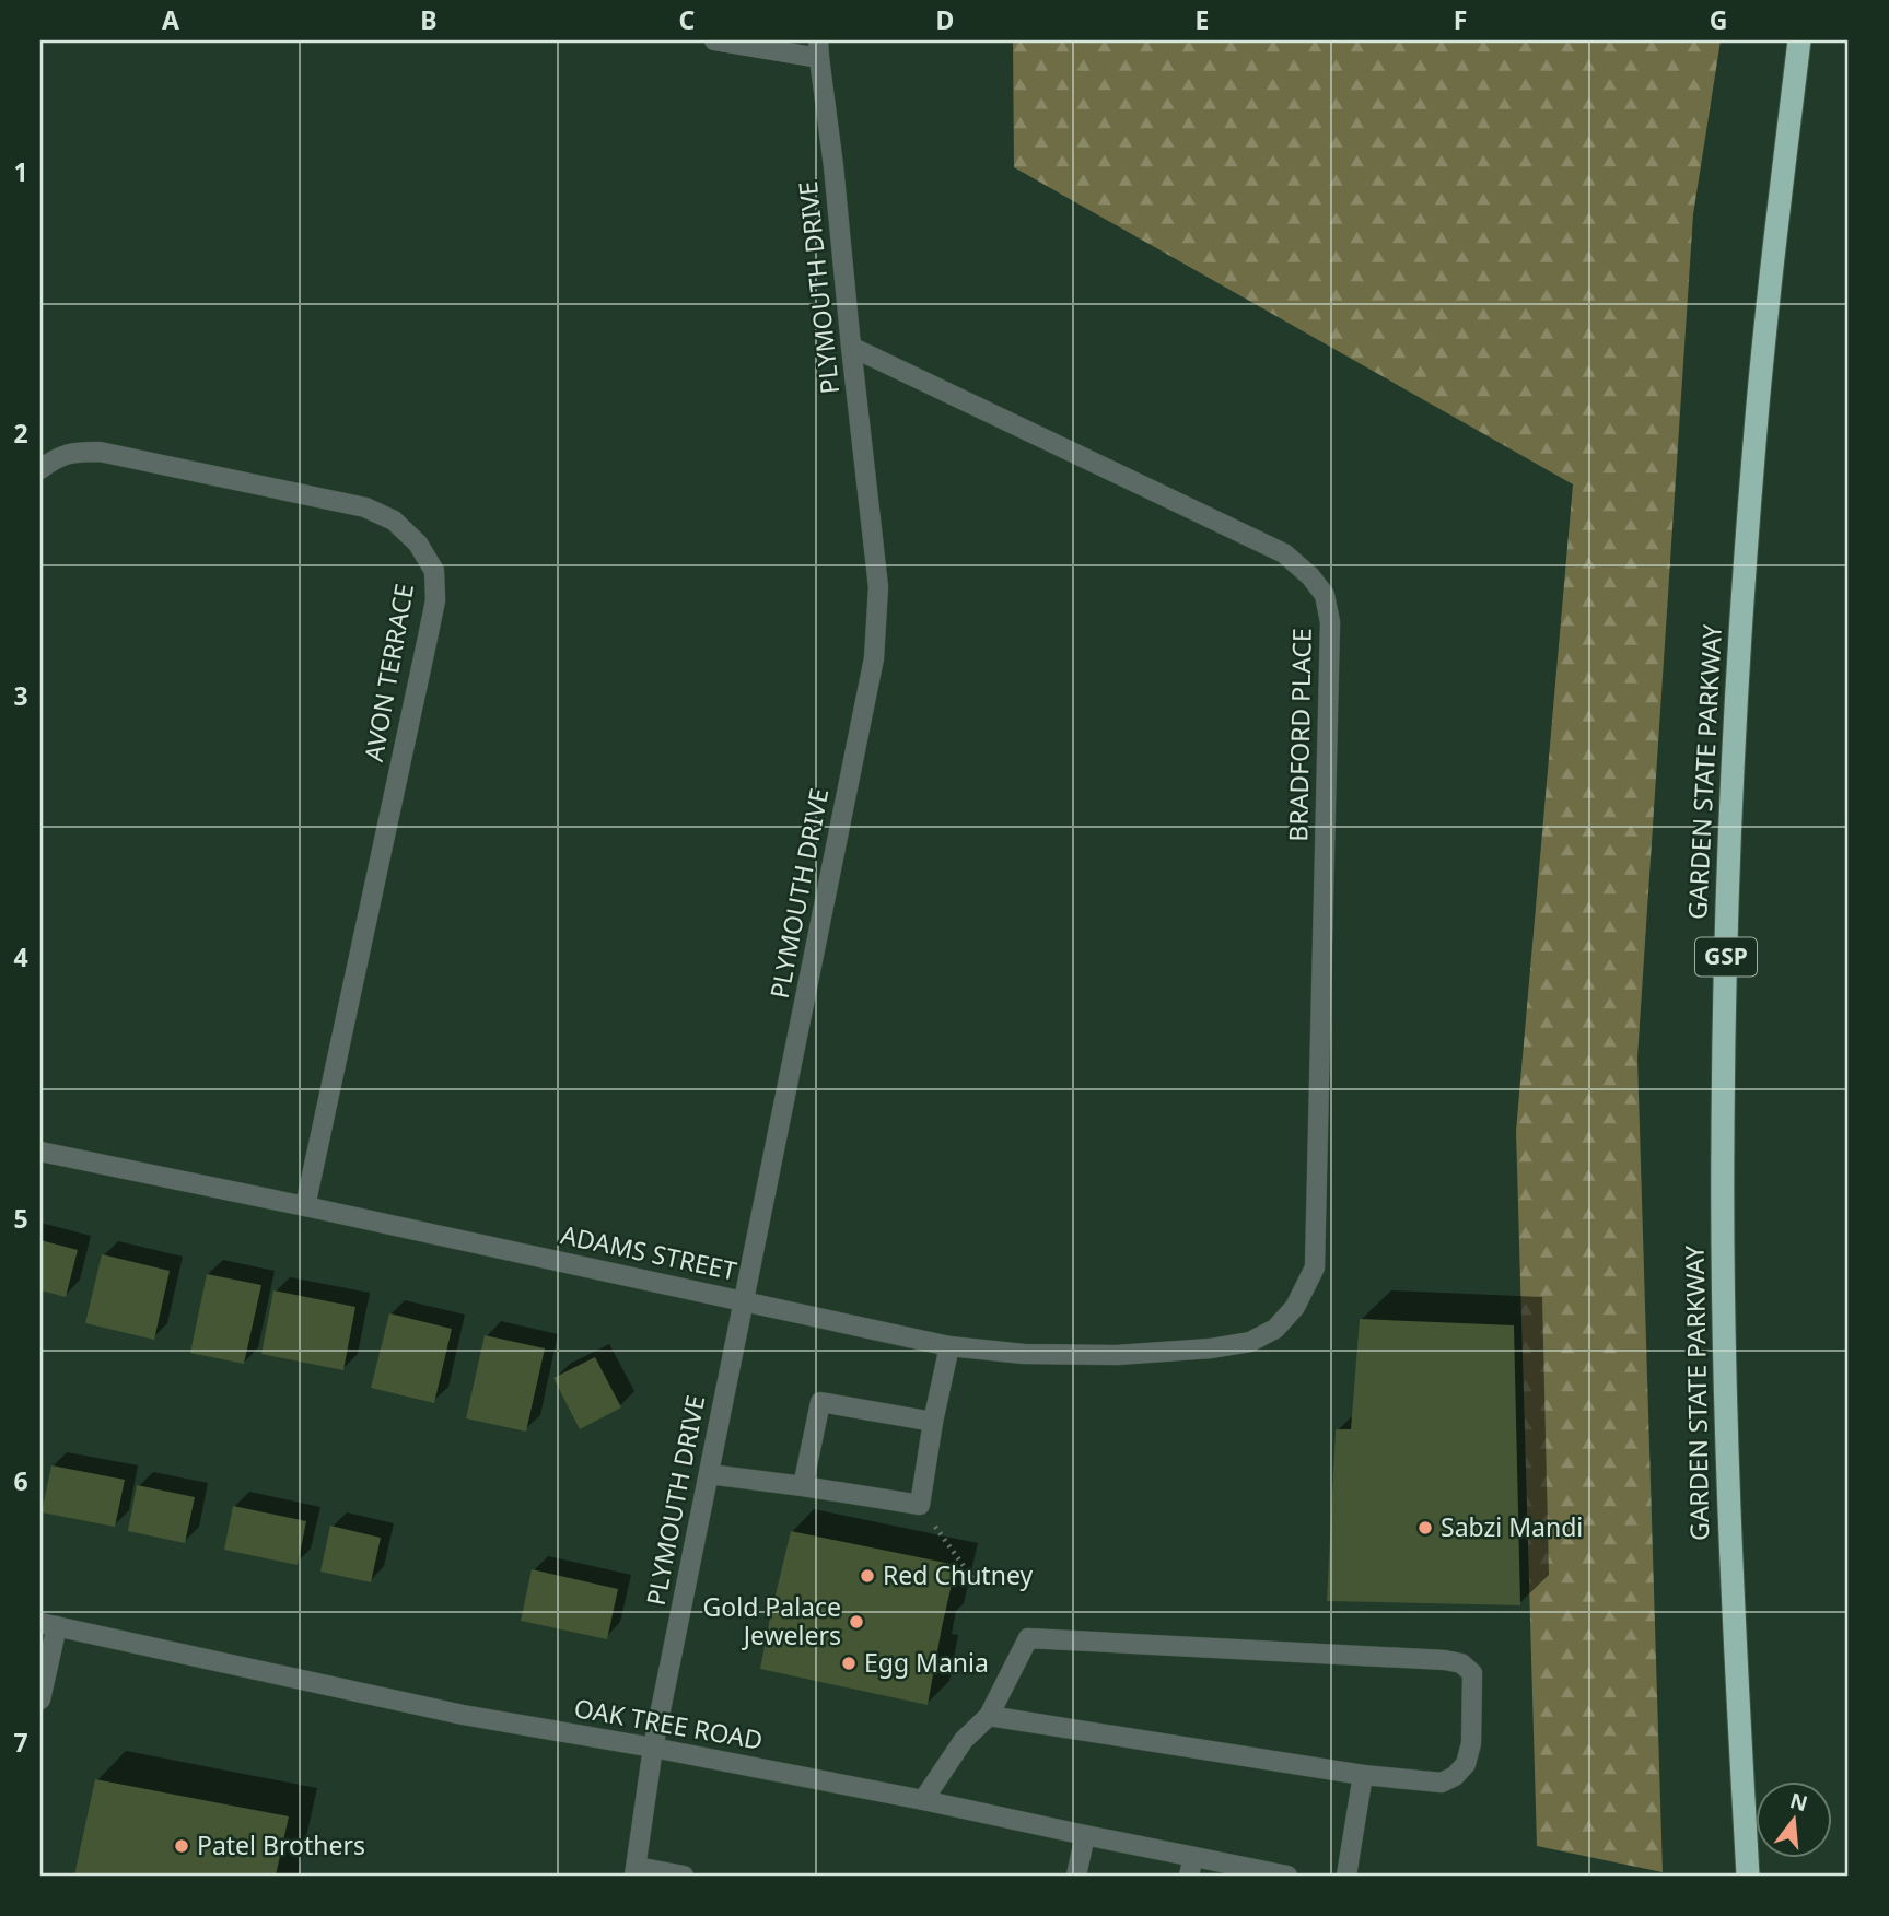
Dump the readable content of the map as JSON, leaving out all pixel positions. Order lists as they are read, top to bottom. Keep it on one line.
{"streets":{"highway":["GARDEN STATE PARKWAY","GSP"],"street":["PLYMOUTH DRIVE","AVON TERRACE","BRADFORD PLACE","ADAMS STREET","OAK TREE ROAD"]},"crossings":[["PLYMOUTH DRIVE","BRADFORD PLACE"],["PLYMOUTH DRIVE","ADAMS STREET"],["PLYMOUTH DRIVE","OAK TREE ROAD"],["AVON TERRACE","ADAMS STREET"],["BRADFORD PLACE","ADAMS STREET"]],"places":["Sabzi Mandi","Red Chutney","Gold Palace Jewelers","Egg Mania","Patel Brothers"],"north":"top","grid":{"columns":["A","B","C","D","E","F","G"],"rows":["1","2","3","4","5","6","7"]}}
